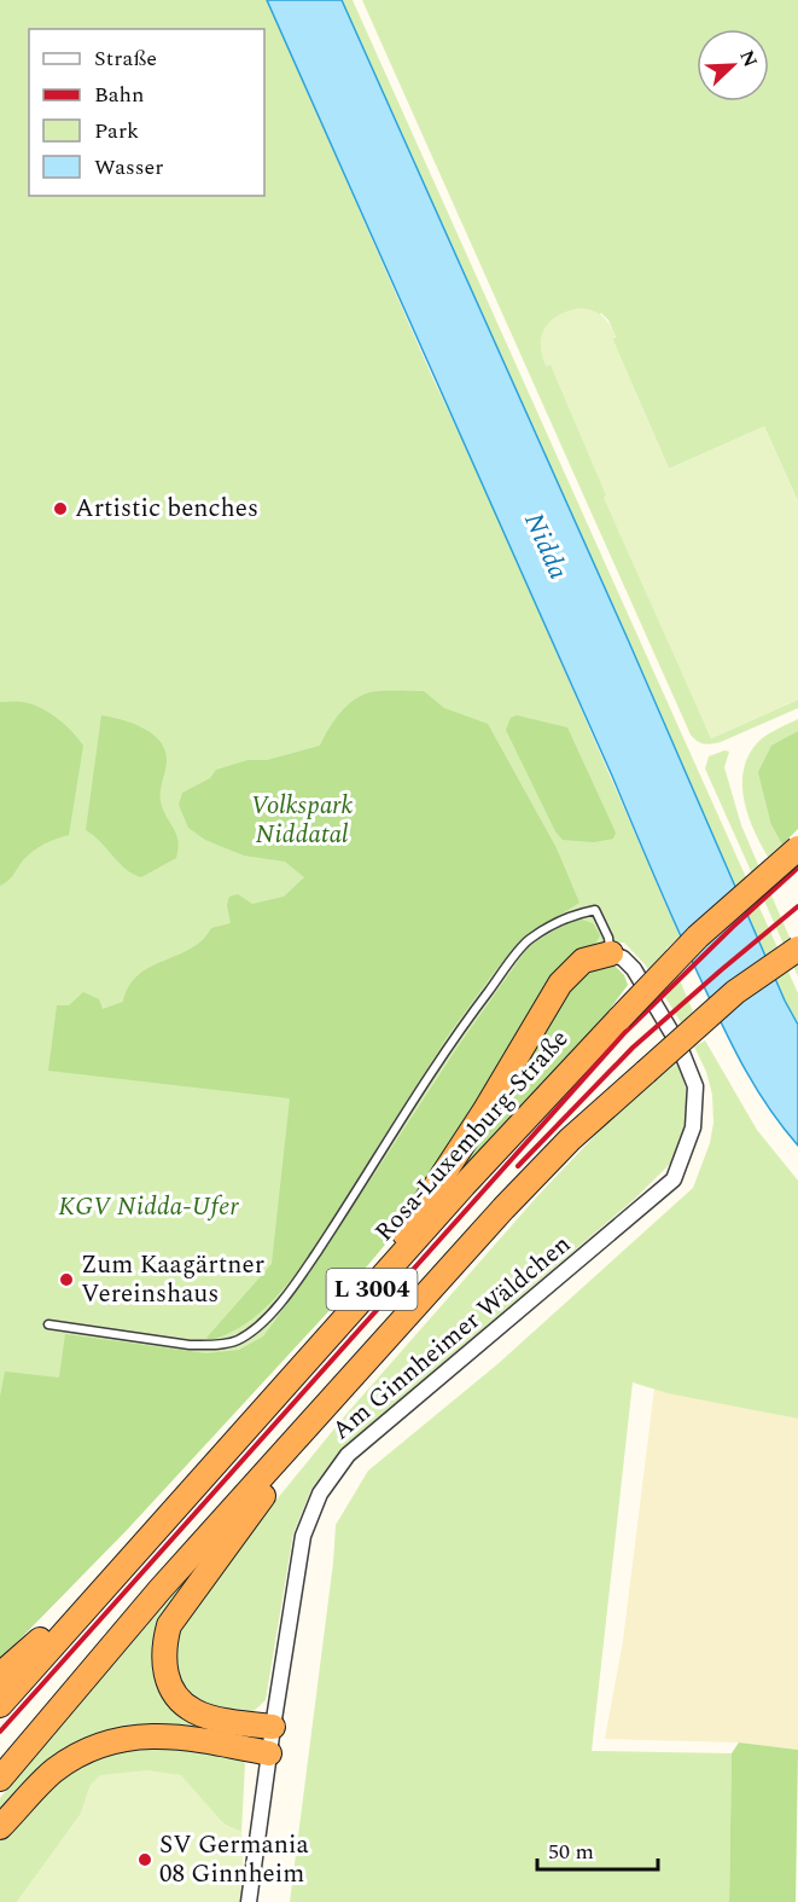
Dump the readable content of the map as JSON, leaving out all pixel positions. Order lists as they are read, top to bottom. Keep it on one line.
{"streets":{"highway":["Rosa-Luxemburg-Straße","L 3004"],"street":["Am Ginnheimer Wäldchen"]},"water":["Nidda"],"parks":["Volkspark Niddatal","KGV Nidda-Ufer"],"places":["Artistic benches","Zum Kaagärtner Vereinshaus","SV Germania 08 Ginnheim"],"legend":["Straße","Bahn","Park","Wasser"],"scale_bar":"50 m","north":"top right"}
